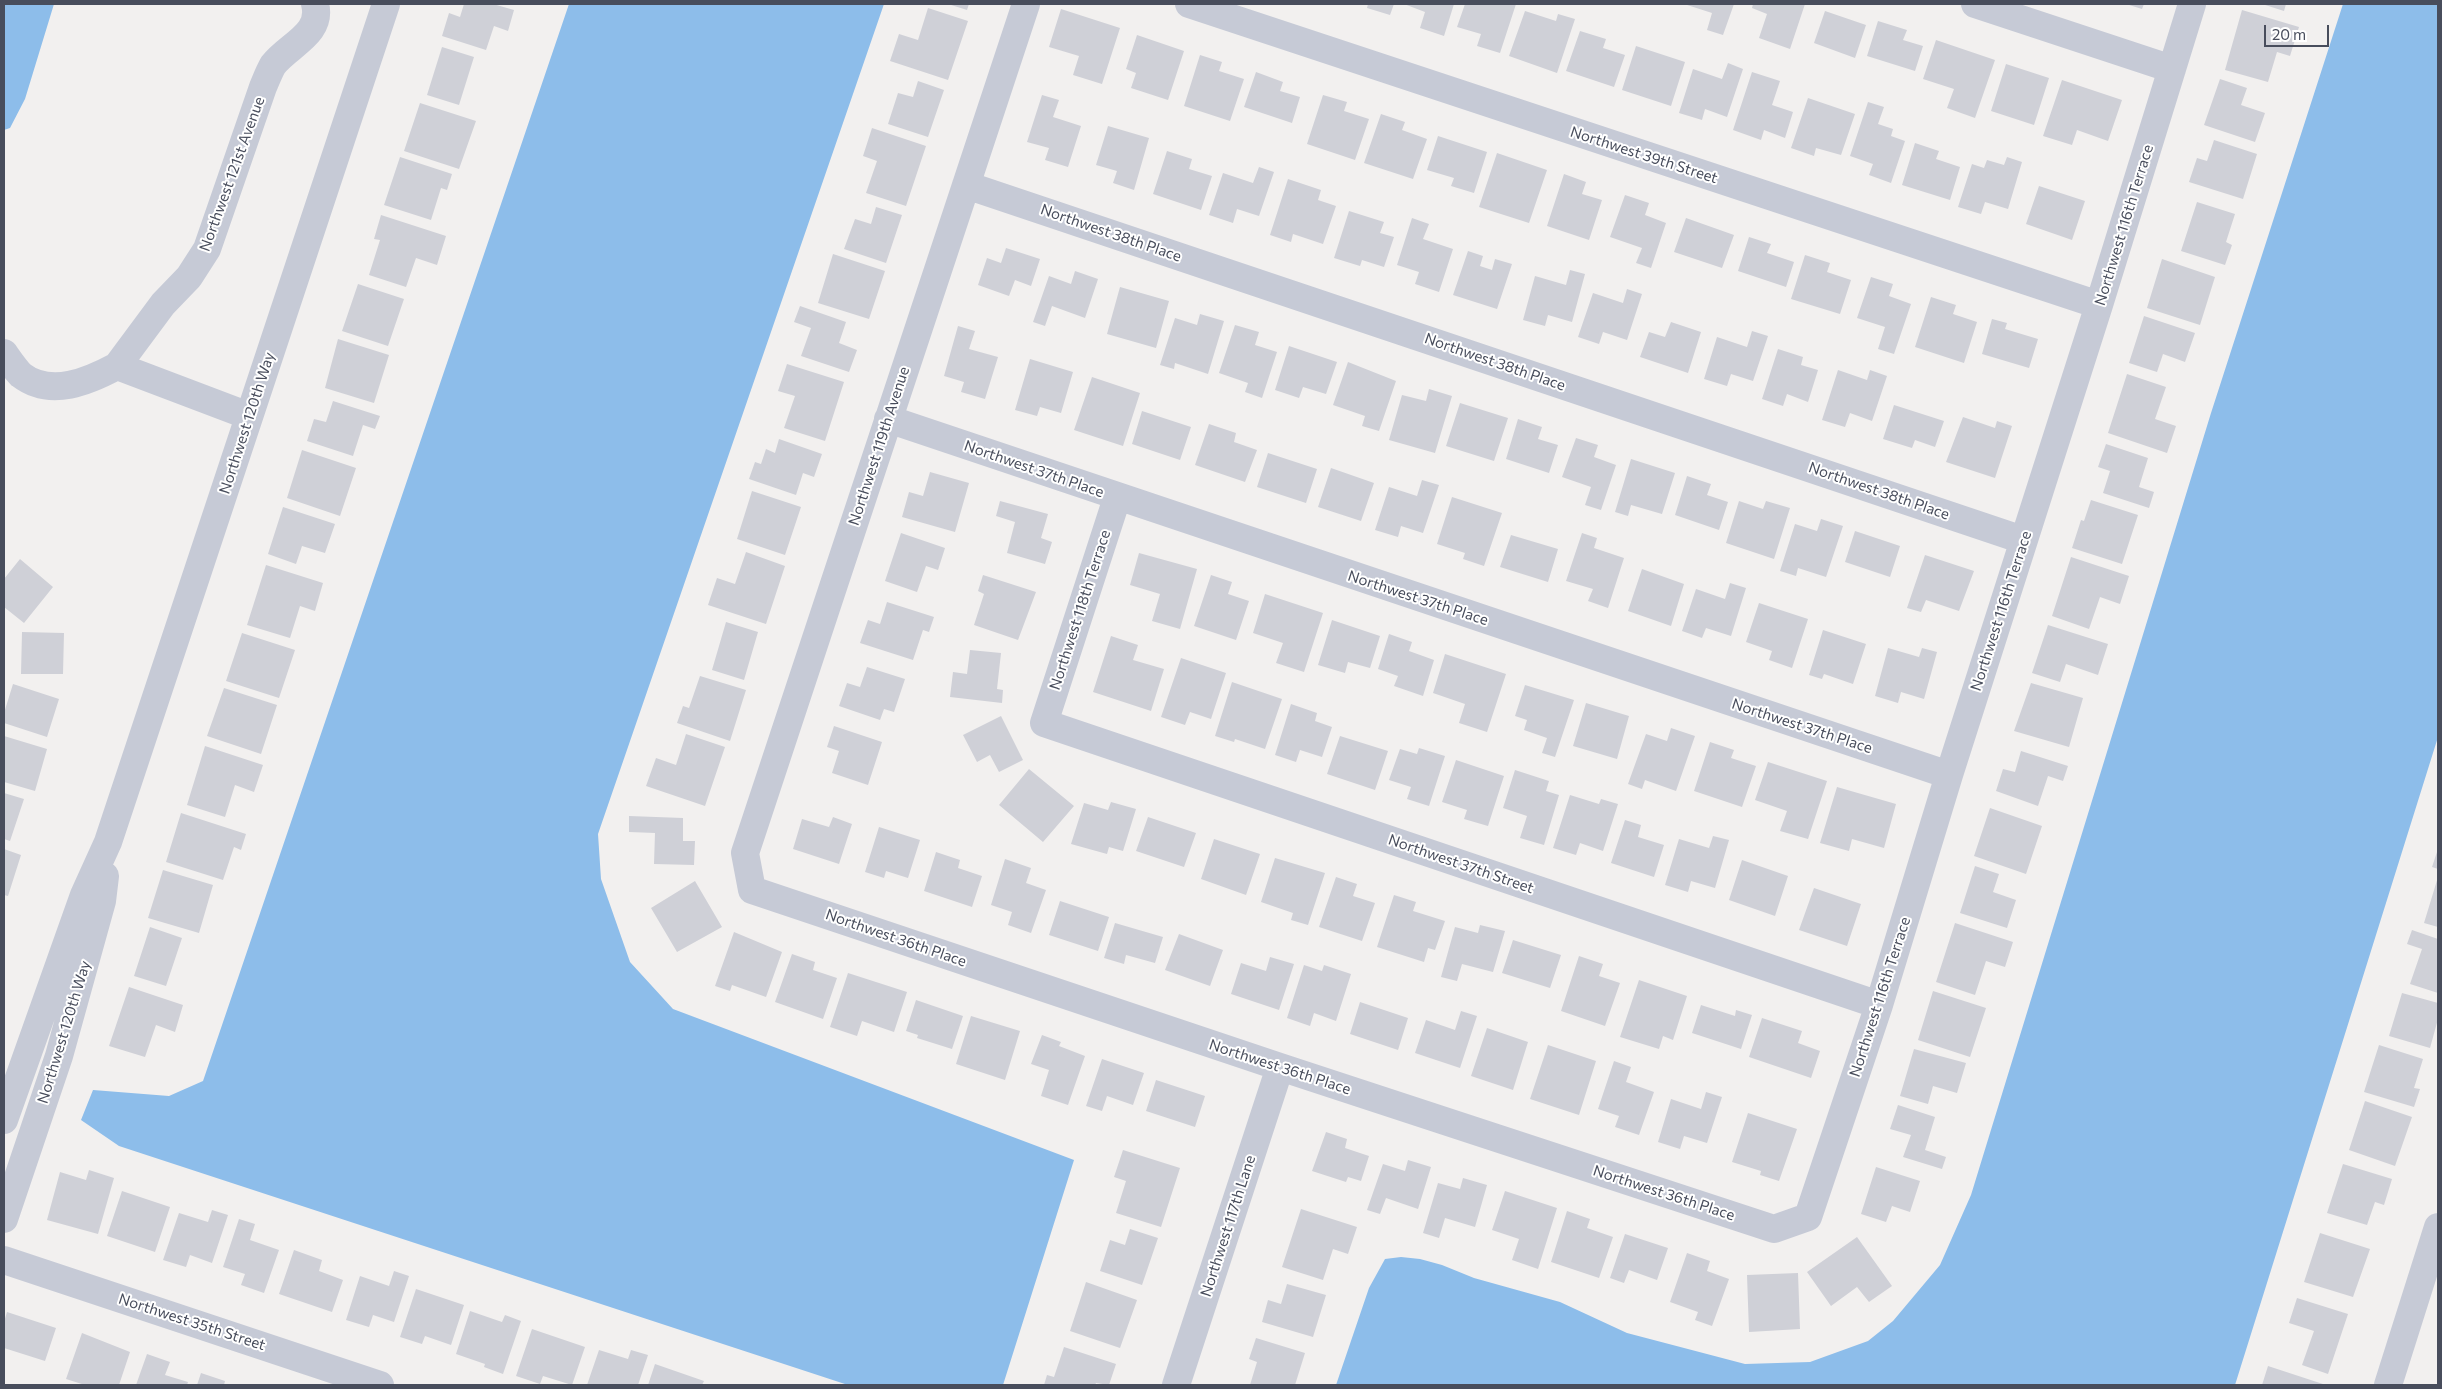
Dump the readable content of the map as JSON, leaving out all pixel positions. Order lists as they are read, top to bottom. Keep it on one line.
{"streets":{"street":["Northwest 39th Street","Northwest 121st Avenue","Northwest 116th Terrace","Northwest 38th Place","Northwest 120th Way","Northwest 119th Avenue","Northwest 37th Place","Northwest 118th Terrace","Northwest 37th Street","Northwest 36th Place","Northwest 117th Lane","Northwest 35th Street"]},"crossings":[["Northwest 39th Street","Northwest 116th Terrace"],["Northwest 116th Terrace","Northwest 38th Place"],["Northwest 116th Terrace","Northwest 37th Place"],["Northwest 116th Terrace","Northwest 37th Street"],["Northwest 116th Terrace","Northwest 36th Place"],["Northwest 38th Place","Northwest 119th Avenue"],["Northwest 119th Avenue","Northwest 37th Place"],["Northwest 119th Avenue","Northwest 36th Place"],["Northwest 37th Place","Northwest 118th Terrace"],["Northwest 118th Terrace","Northwest 37th Street"],["Northwest 36th Place","Northwest 117th Lane"]],"scale_bar":"20 m"}
